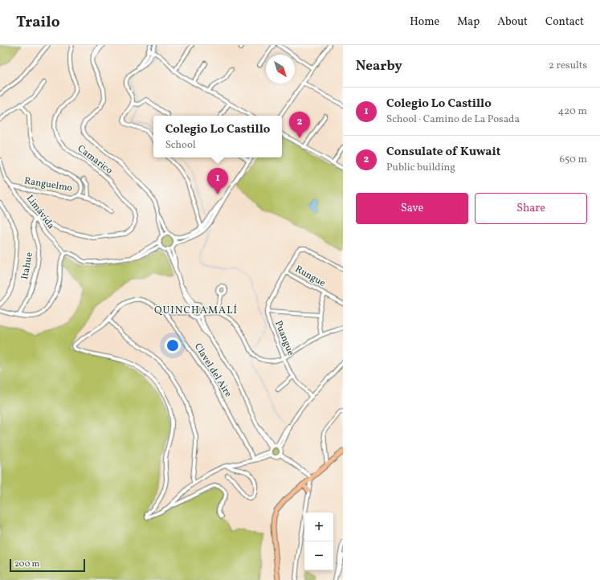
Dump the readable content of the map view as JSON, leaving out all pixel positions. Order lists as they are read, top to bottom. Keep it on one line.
{"streets":{"street":["Camarico","Ranguelmo","Limávida","Itahue","Rungue","Puangue","Clavel del Aire"]},"crossings":[["Camarico","Limávida"],["Camarico","Itahue"],["Ranguelmo","Limávida"],["Limávida","Itahue"],["Rungue","Puangue"]],"districts":["QUINCHAMALÍ"],"scale_bar":"200 m","north":"bottom right","page":{"header":"Trailo","nav":["Home","Map","About","Contact"],"heading":["Nearby","2 results"],"list":[{"mark":"1","name":"Colegio Lo Castillo","note":"School · Camino de La Posada","value":"420 m"},{"mark":"2","name":"Consulate of Kuwait","note":"Public building","value":"650 m"}],"pins":["2","1"],"popup":["Colegio Lo Castillo","School"],"buttons":["Save","Share"],"map_buttons":["+","−"],"scale":"200 m"}}
